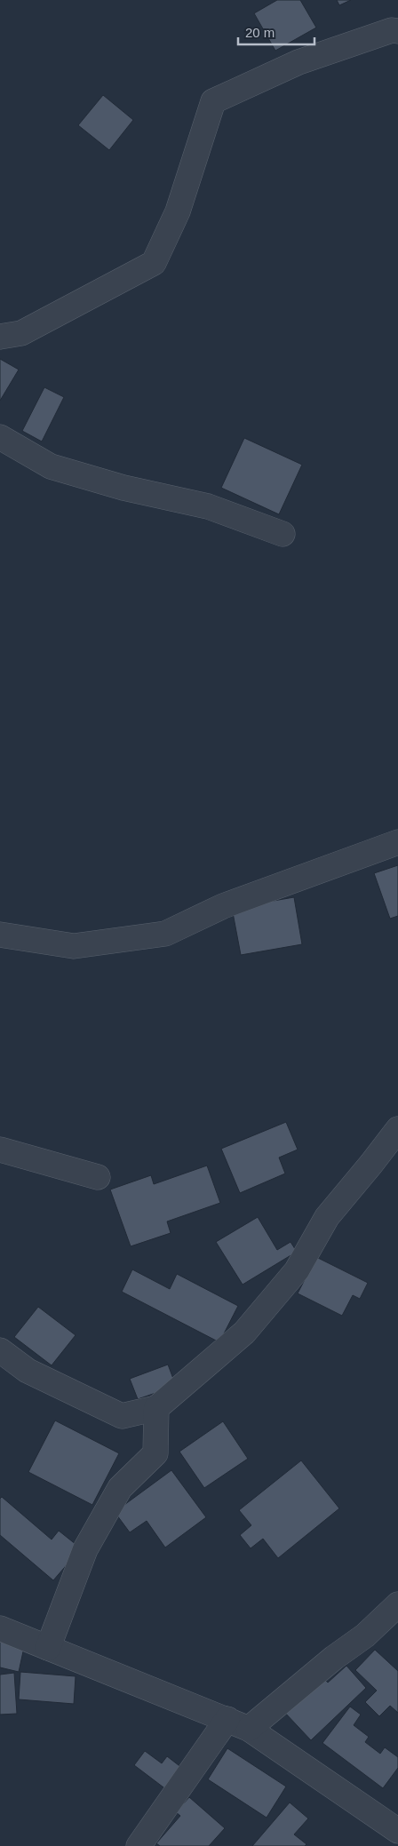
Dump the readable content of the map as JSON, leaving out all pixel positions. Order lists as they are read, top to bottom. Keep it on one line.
{"scale_bar":"20 m"}
